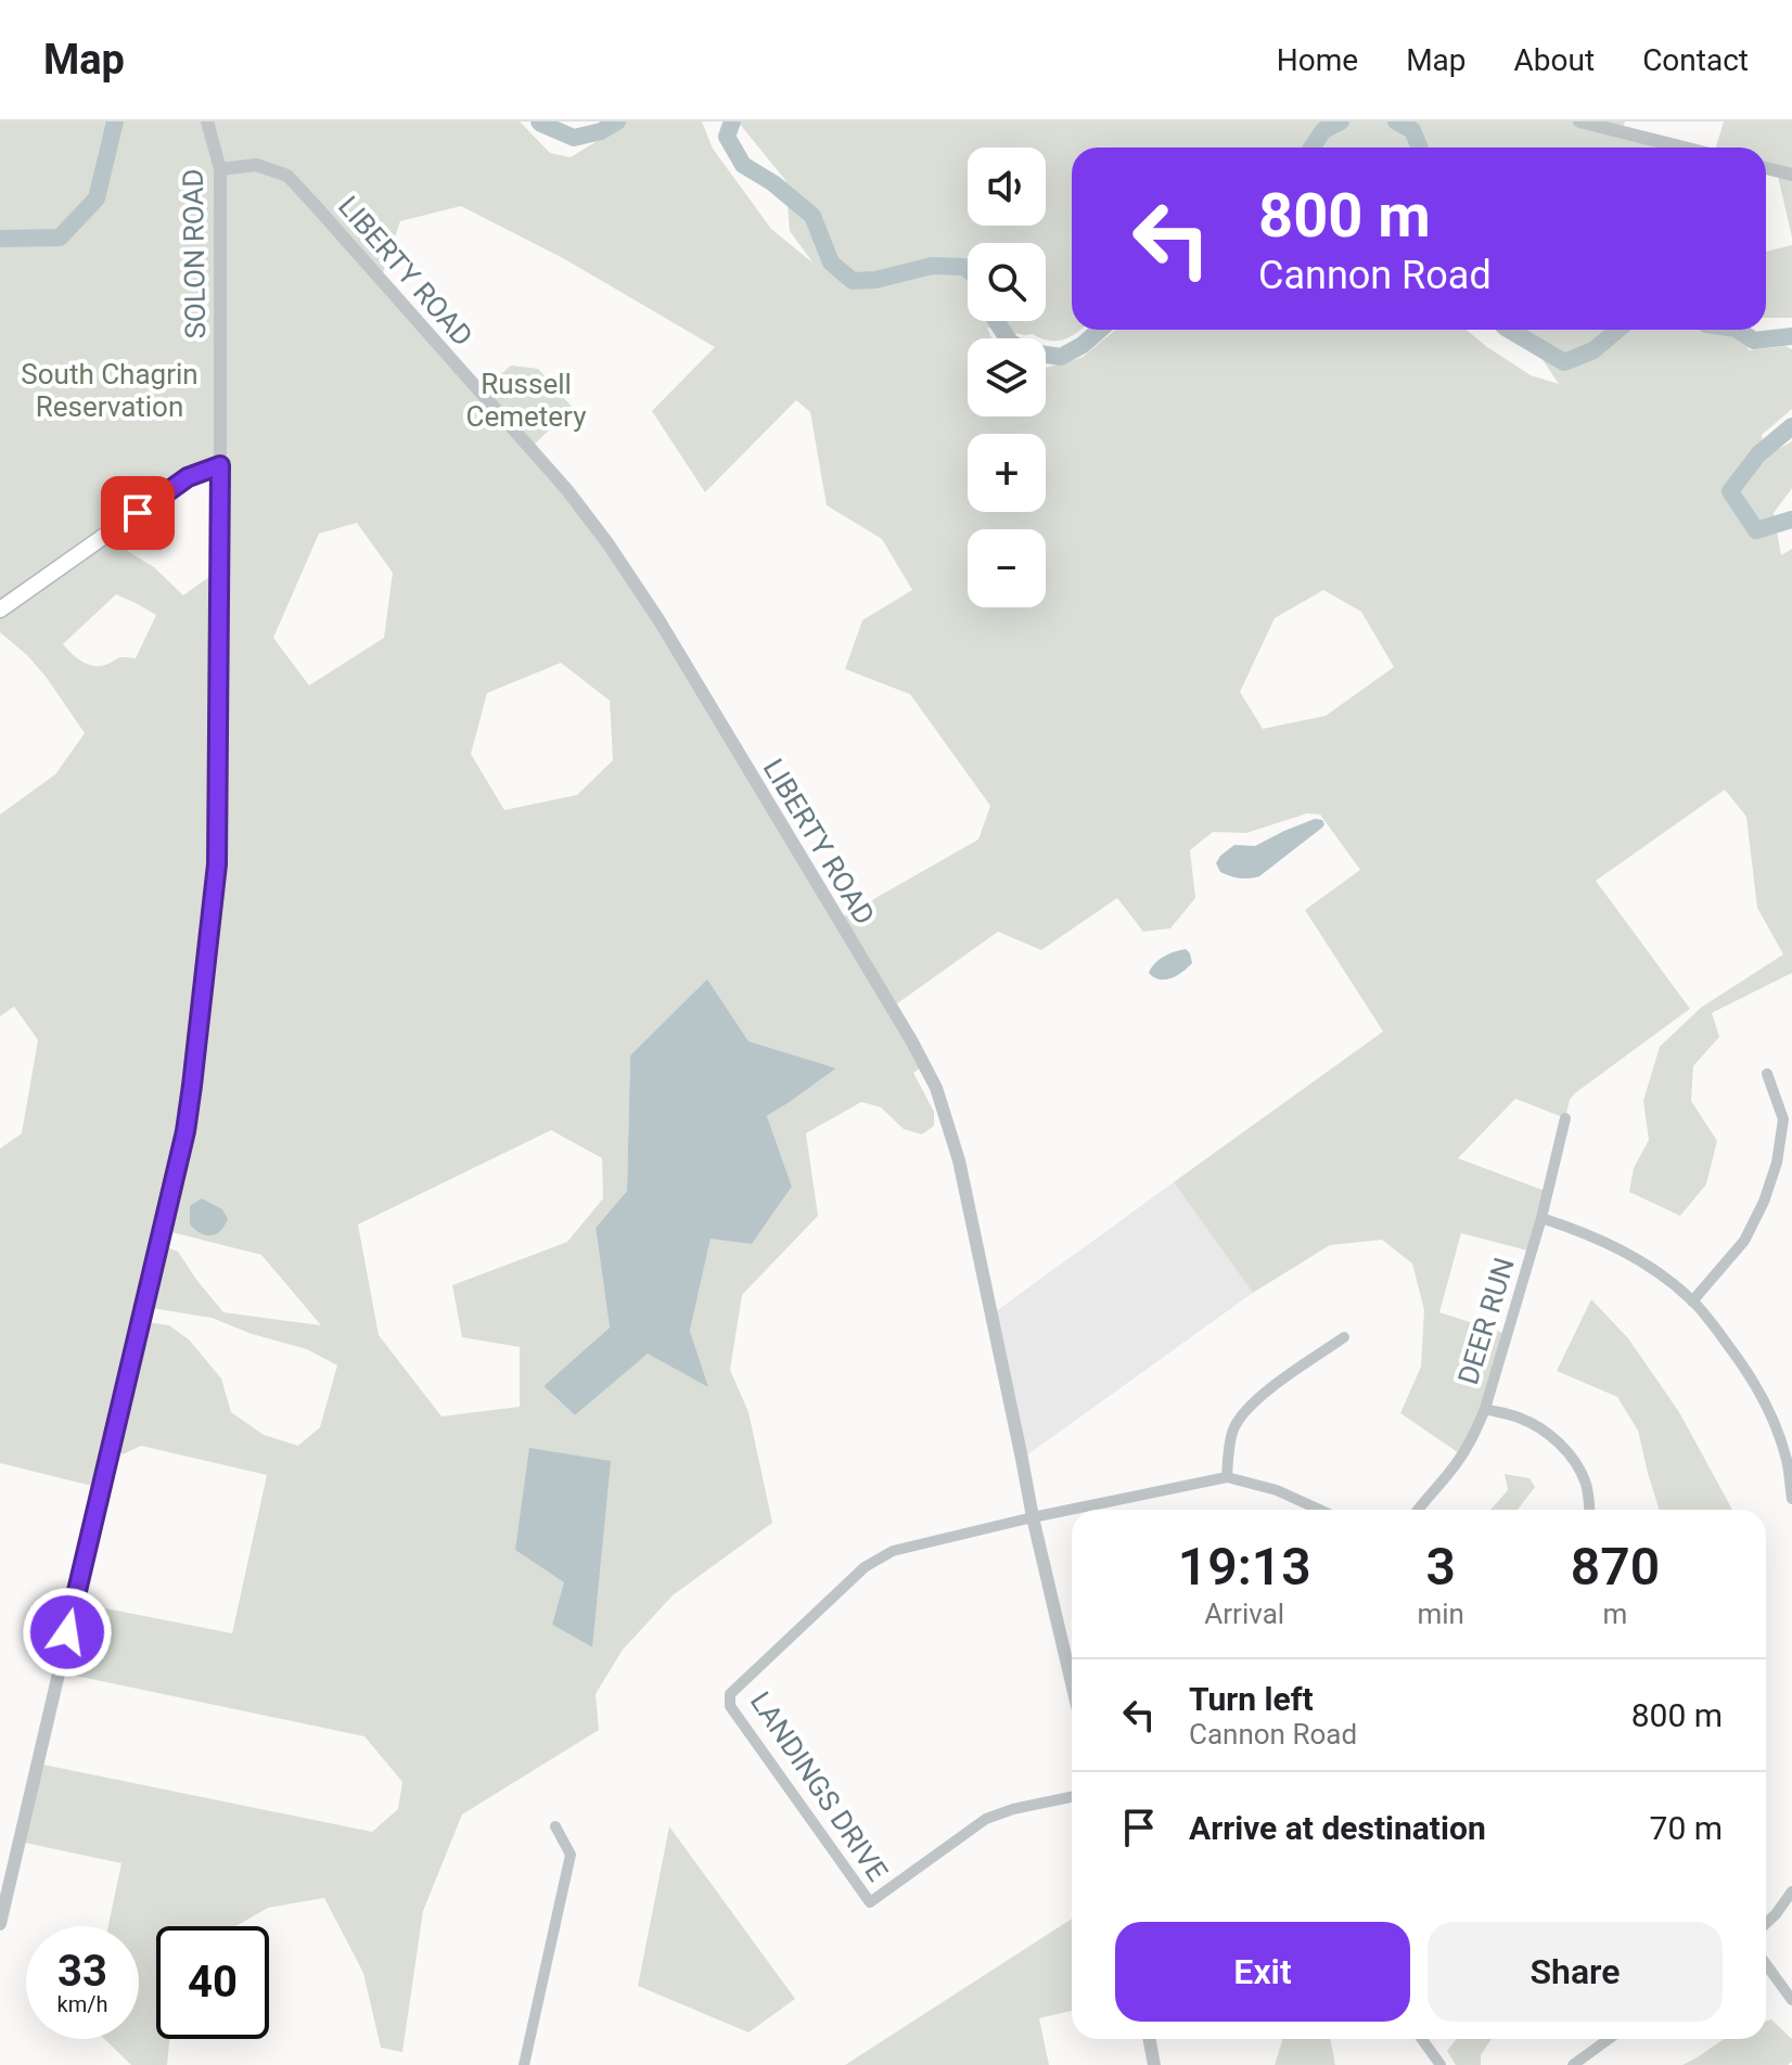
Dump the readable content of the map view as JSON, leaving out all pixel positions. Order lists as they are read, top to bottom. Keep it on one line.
{"streets":{"street":["SOLON ROAD","LIBERTY ROAD","DEER RUN","LANDINGS DRIVE"]},"crossings":[["SOLON ROAD","LIBERTY ROAD"],["LIBERTY ROAD","LANDINGS DRIVE"]],"parks":["South Chagrin Reservation","Russell Cemetery"],"page":{"header":"Map","nav":["Home","Map","About","Contact"],"map_buttons":["+","−"],"turn":["800 m","Cannon Road"],"eta":["19:13","Arrival","3","min","870","m"],"list":[{"name":"Turn left","note":"Cannon Road","value":"800 m"},{"name":"Arrive at destination","value":"70 m"}],"buttons":["Exit","Share"],"speed":"33 km/h","limit":"40"}}
